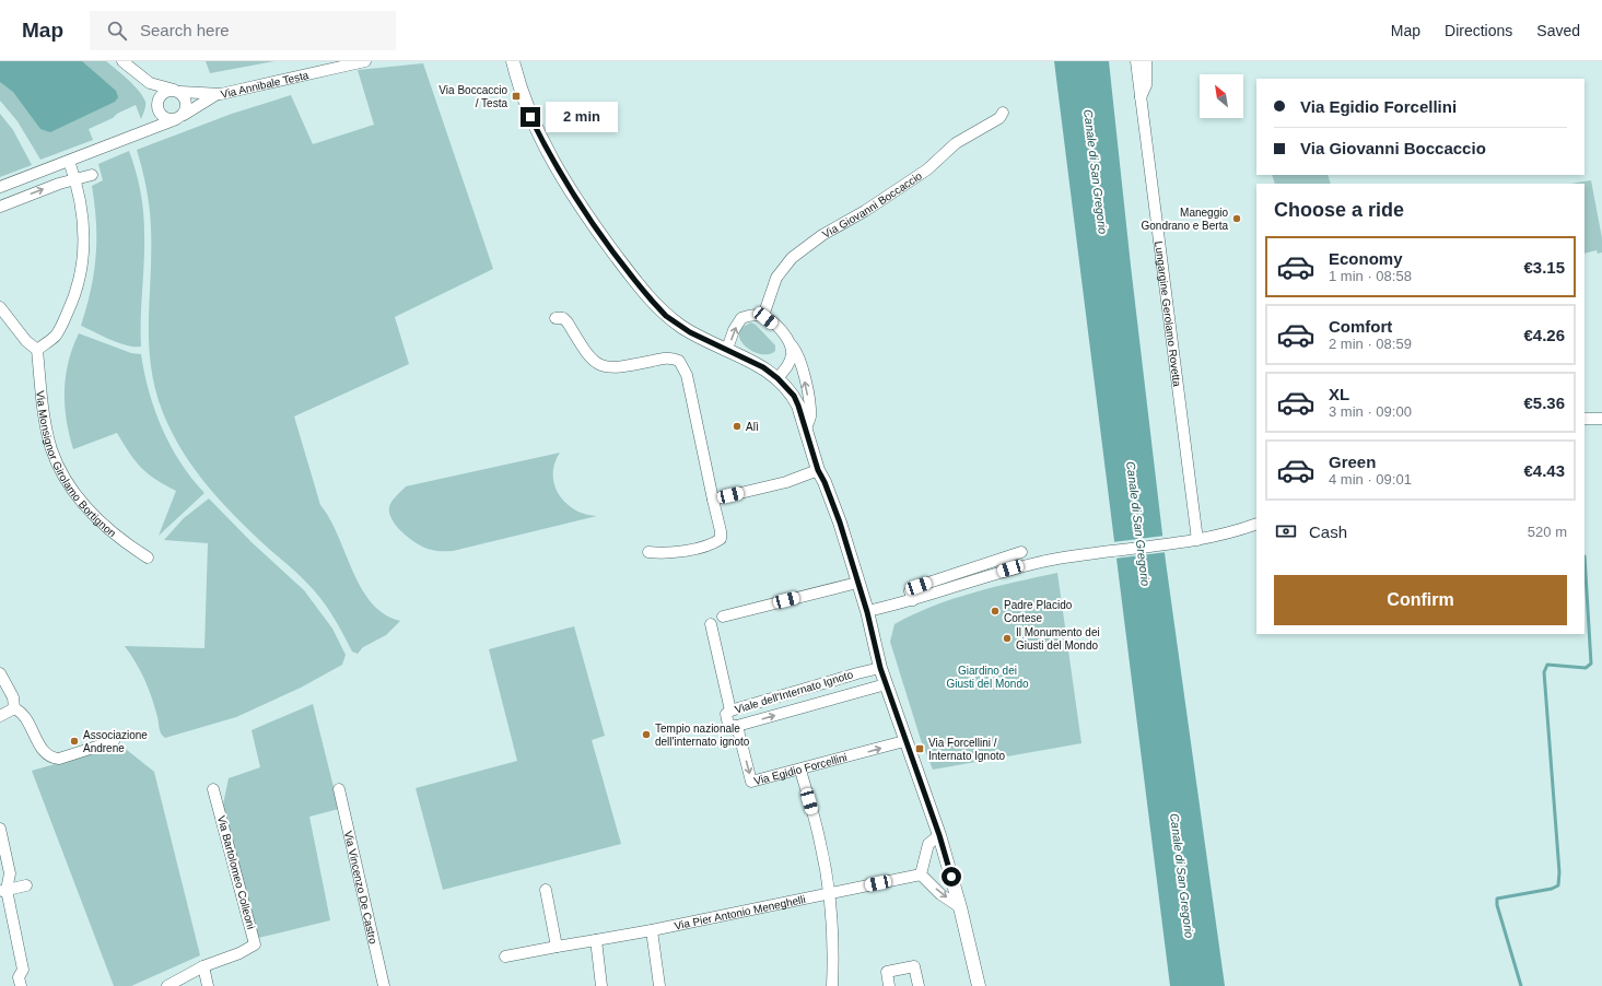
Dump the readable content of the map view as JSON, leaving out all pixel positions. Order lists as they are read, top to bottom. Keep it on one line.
{"streets":{"street":["Via Annibale Testa","Via Giovanni Boccaccio","Lungargine Gerolamo Rovetta","Via Monsignor Girolamo Bortignon","Viale dell'Internato Ignoto","Via Egidio Forcellini","Via Bartolomeo Colleoni","Via Vincenzo De Castro","Via Pier Antonio Meneghelli"]},"crossings":[["Viale dell'Internato Ignoto","Via Egidio Forcellini"]],"water":["Canale di San Gregorio"],"parks":["Giardino dei Giusti del Mondo"],"places":{"transit":["Via Boccaccio / Testa","Via Forcellini / Internato Ignoto"],"other":["Maneggio Gondrano e Berta","Alì","Padre Placido Cortese","Il Monumento dei Giusti del Mondo","Tempio nazionale dell'internato ignoto","Associazione Andrene"]},"north":"top left","page":{"header":"Map","search":"Search here","nav":["Map","Directions","Saved"],"banner":["Via Egidio Forcellini","Via Giovanni Boccaccio"],"bubble":"2 min","heading":"Choose a ride","list":[{"name":"Economy","note":"1 min · 08:58","value":"€3.15"},{"name":"Comfort","note":"2 min · 08:59","value":"€4.26"},{"name":"XL","note":"3 min · 09:00","value":"€5.36"},{"name":"Green","note":"4 min · 09:01","value":"€4.43"}],"pay":["Cash","520 m"],"buttons":"Confirm"}}
